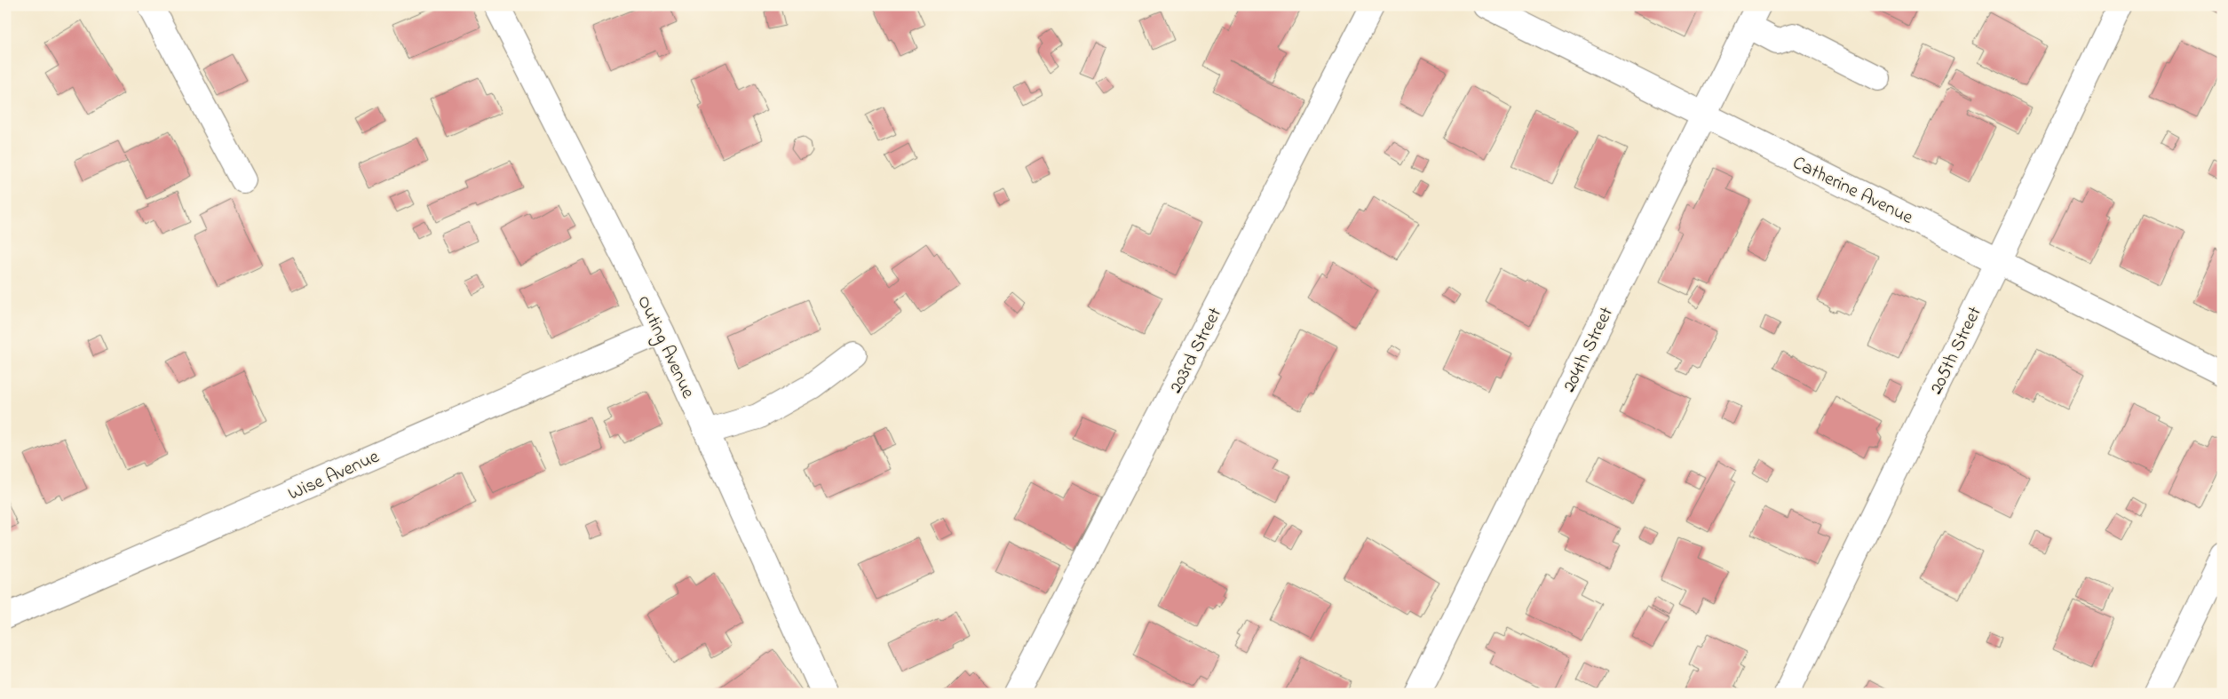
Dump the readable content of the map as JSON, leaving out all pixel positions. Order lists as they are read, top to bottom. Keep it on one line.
{"streets":{"street":["Catherine Avenue","Outing Avenue","204th Street","203rd Street","205th Street","Wise Avenue"]},"crossings":[["Catherine Avenue","204th Street"],["Catherine Avenue","205th Street"],["Outing Avenue","Wise Avenue"]]}
